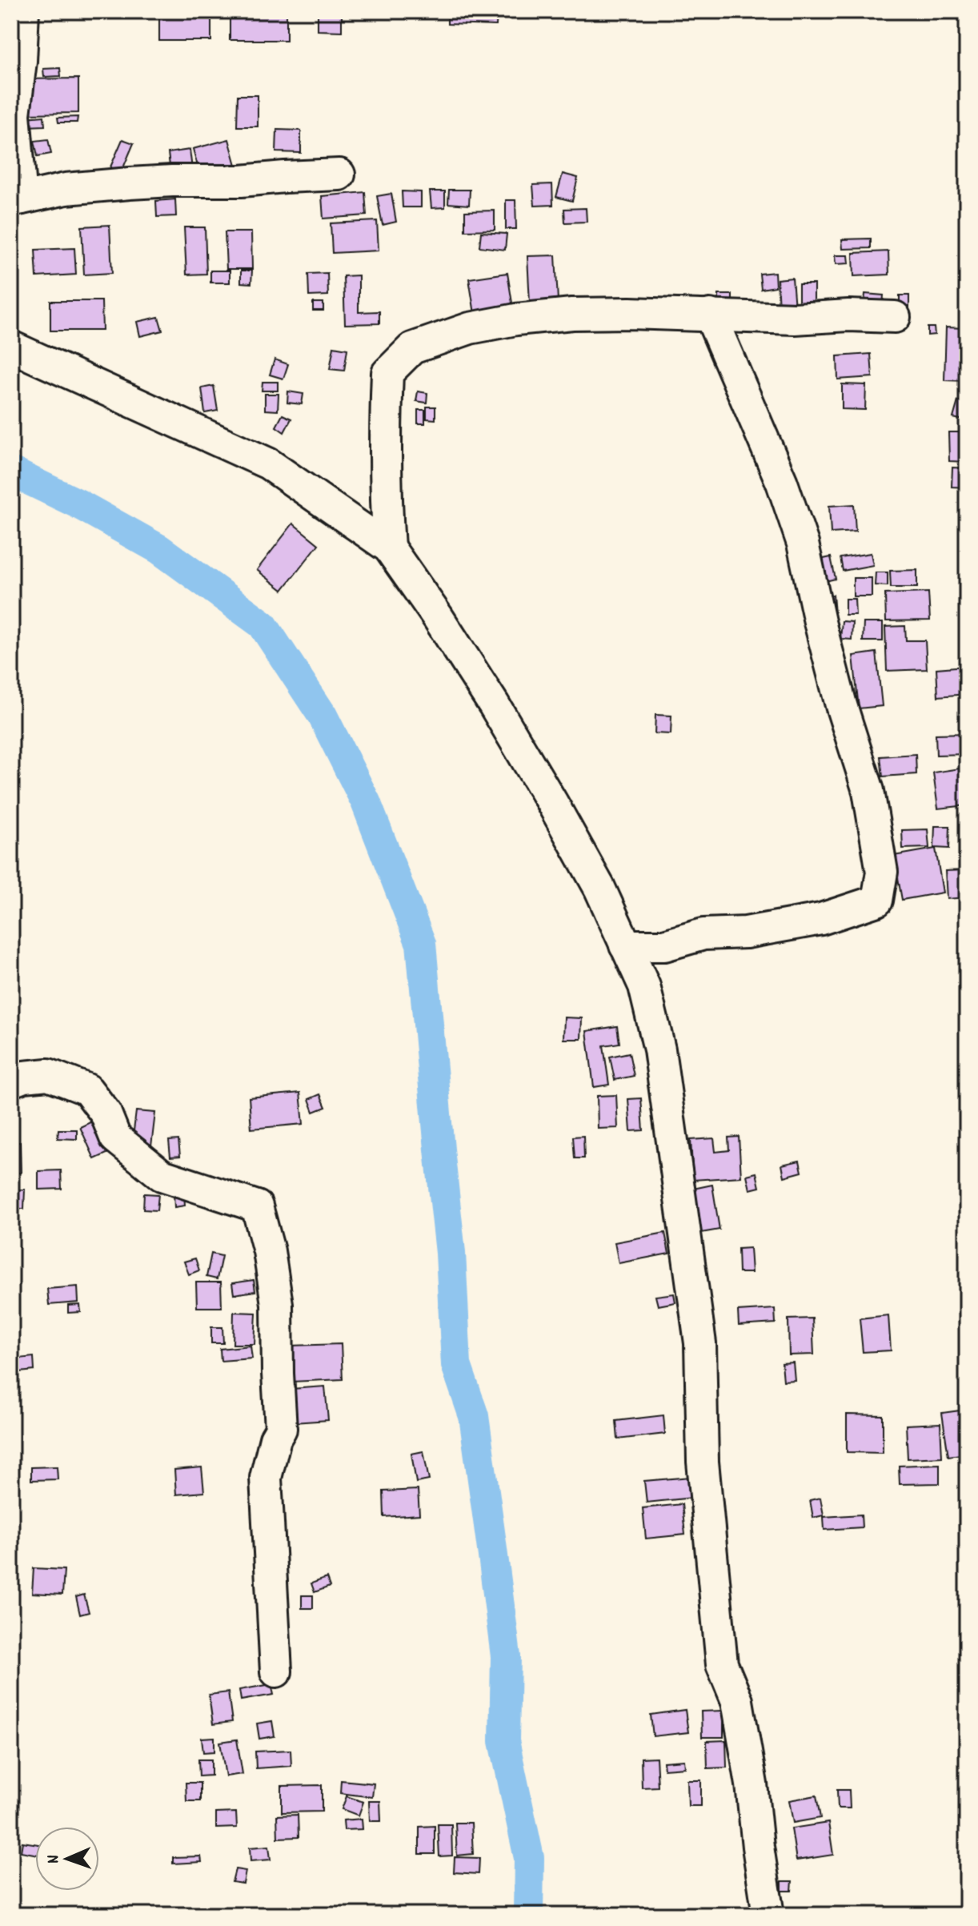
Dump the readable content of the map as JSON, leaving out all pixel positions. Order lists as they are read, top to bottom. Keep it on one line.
{"north":"left"}
